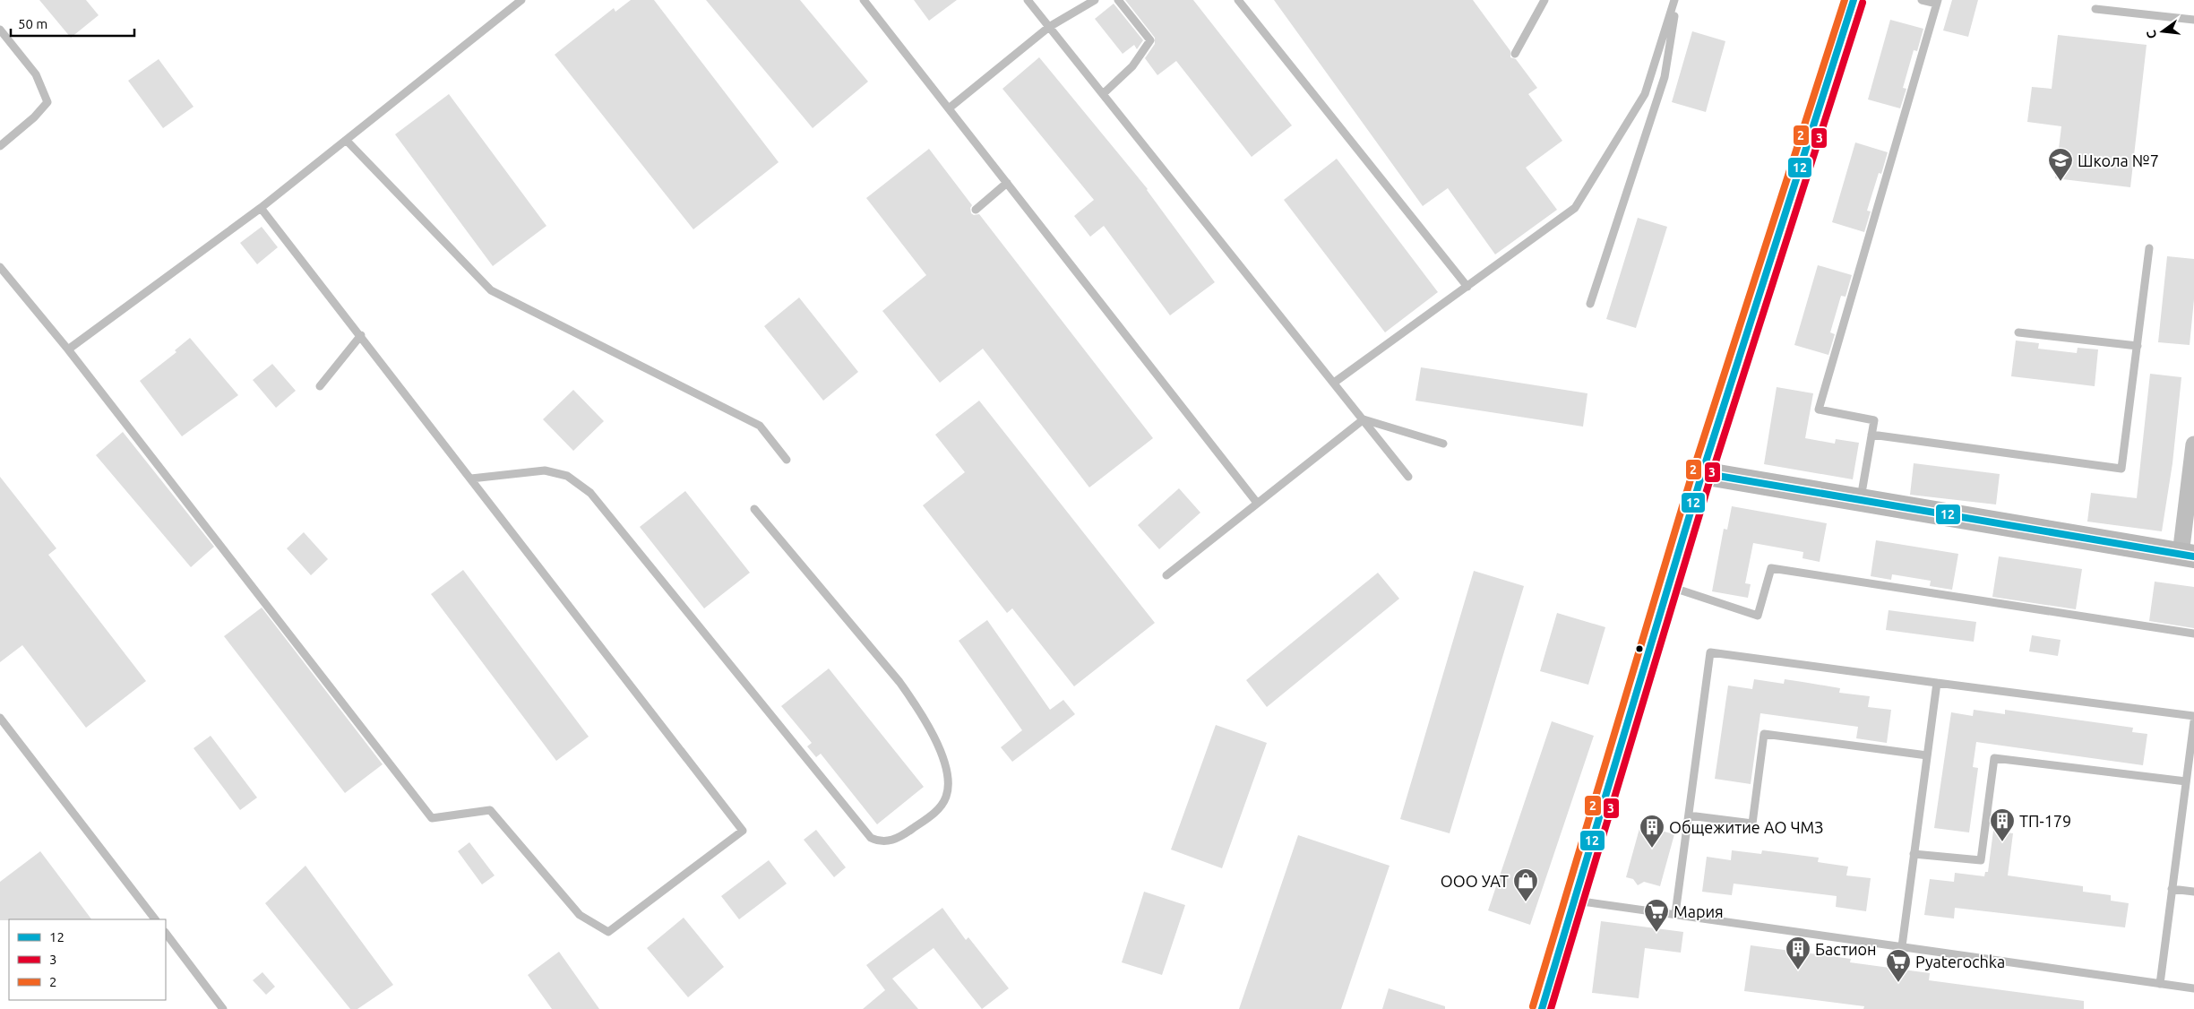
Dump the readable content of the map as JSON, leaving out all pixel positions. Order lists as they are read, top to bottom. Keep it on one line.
{"places":{"school or university":["Школа №7"],"building":["ТП-179","Общежитие АО ЧМЗ","Бастион"],"shop":["ООО УАТ"],"supermarket":["Мария","Pyaterochka"]},"lines":["transit line 12","transit line 2","transit line 3"],"legend":["12","3","2"],"scale_bar":"50 m","north":"left"}
